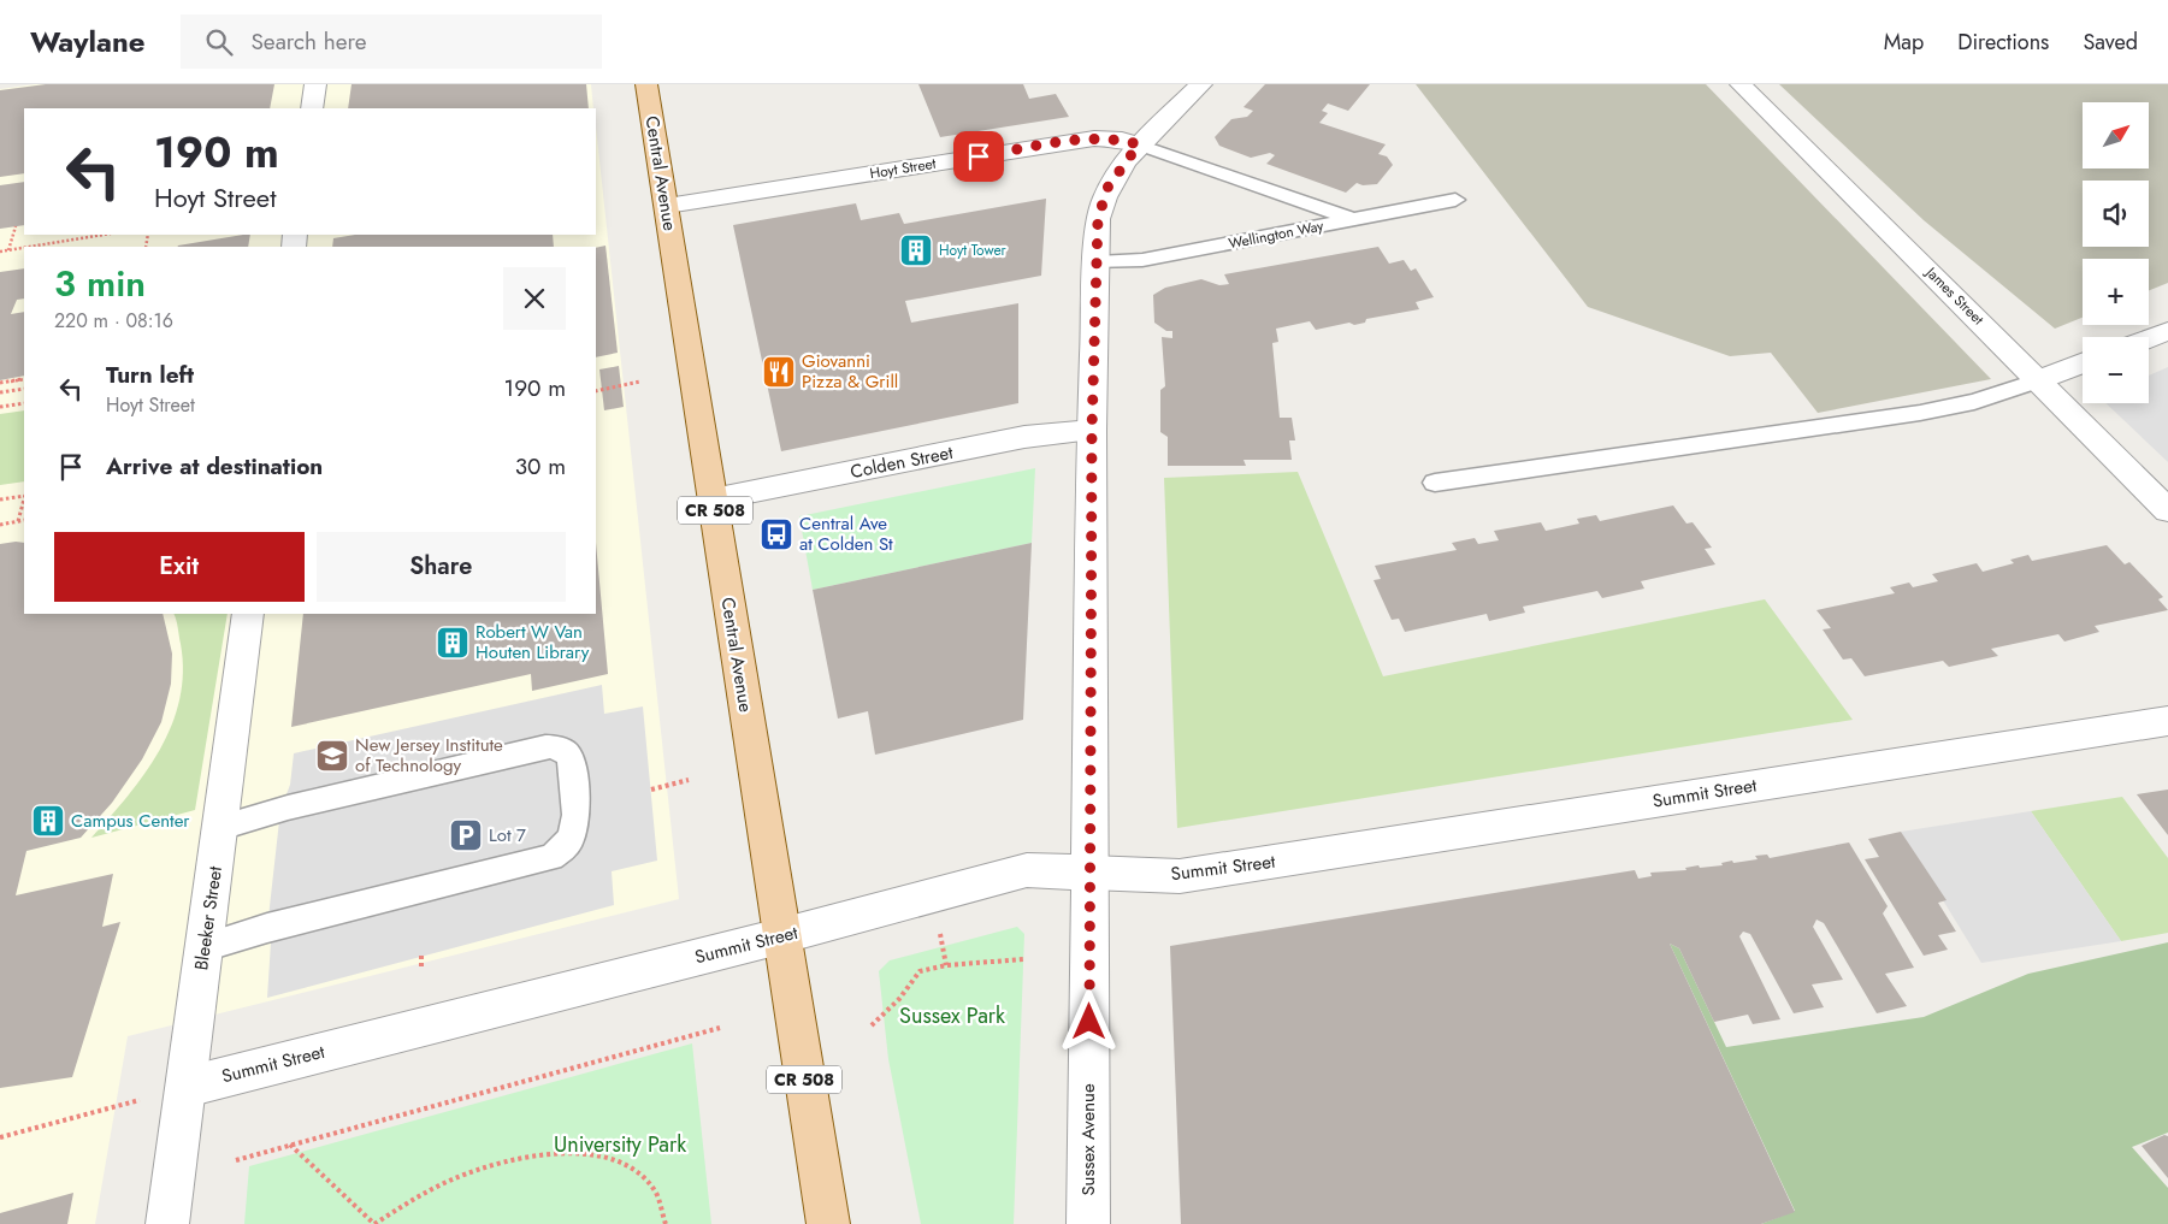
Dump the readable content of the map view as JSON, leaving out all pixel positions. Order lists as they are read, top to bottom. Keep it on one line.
{"streets":{"main road":["Central Avenue","CR 508"],"street":["Hoyt Street","James Street","Colden Street","Summit Street","Bleeker Street","Sussex Avenue"],"lane":["Wellington Way"]},"crossings":[["Hoyt Street","Central Avenue"],["Hoyt Street","Sussex Avenue"],["Central Avenue","Colden Street"],["Central Avenue","Summit Street"],["Wellington Way","Sussex Avenue"],["Colden Street","Sussex Avenue"],["Summit Street","Bleeker Street"],["Summit Street","Sussex Avenue"]],"parks":["Sussex Park","University Park"],"places":{"building":["Hoyt Tower","Robert W Van Houten Library","Campus Center"],"restaurant":["Giovanni Pizza & Grill"],"bus stop":["Central Ave at Colden St"],"school or university":["New Jersey Institute of Technology"],"parking":["Lot 7"]},"north":"top right","page":{"header":"Waylane","search":"Search here","nav":["Map","Directions","Saved"],"map_buttons":["+","−"],"turn":["190 m","Hoyt Street"],"heading":["3 min","220 m · 08:16"],"list":[{"name":"Turn left","note":"Hoyt Street","value":"190 m"},{"name":"Arrive at destination","value":"30 m"}],"buttons":["Exit","Share"]}}
